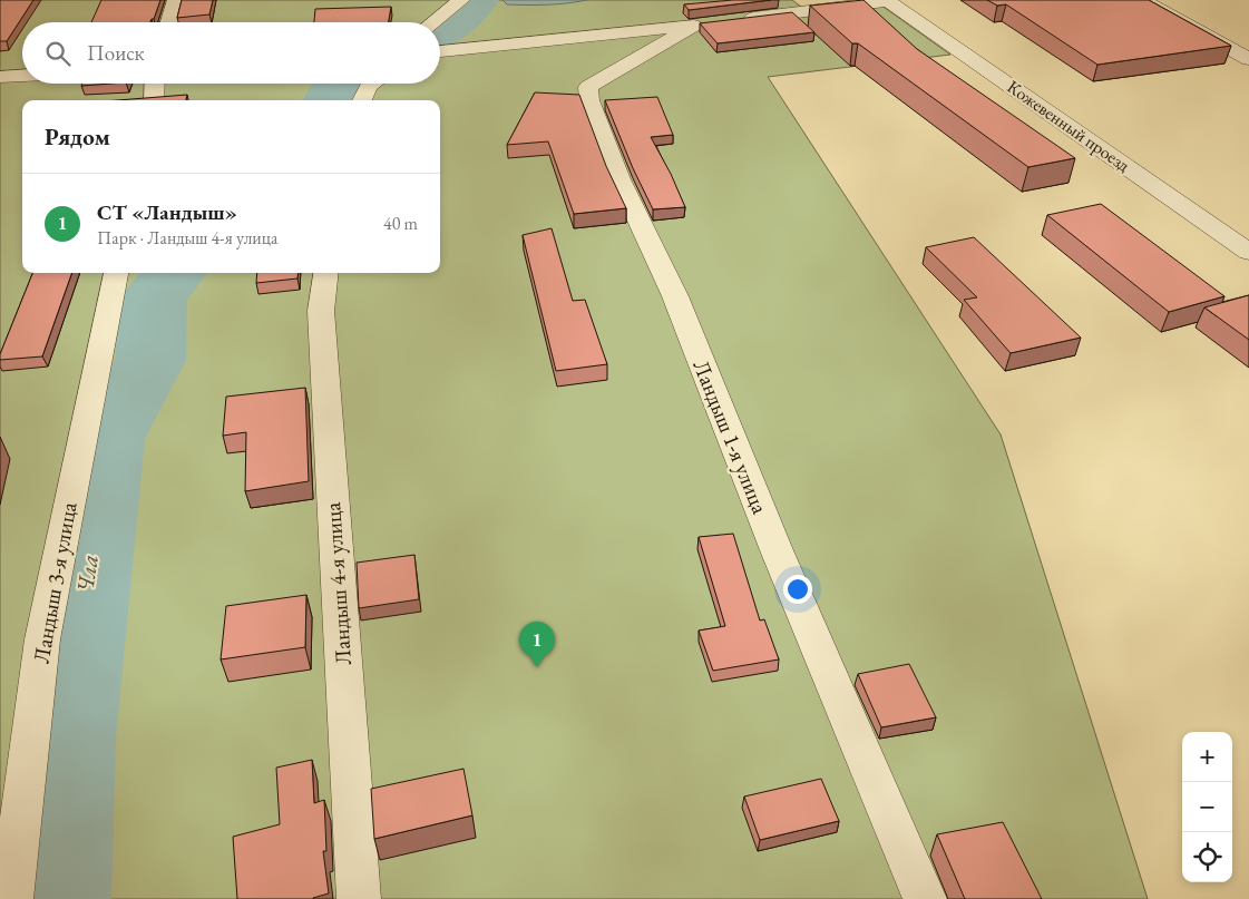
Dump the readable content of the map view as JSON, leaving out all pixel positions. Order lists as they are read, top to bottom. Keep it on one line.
{"streets":{"street":["Кожевенный проезд","Ландыш 1-я улица","Ландыш 3-я улица","Ландыш 4-я улица"]},"water":["Чла"],"page":{"search":"Поиск","heading":"Рядом","list":[{"mark":"1","name":"СТ «Ландыш»","note":"Парк · Ландыш 4-я улица","value":"40 m"}],"pins":"1","map_buttons":["+","−"]}}
